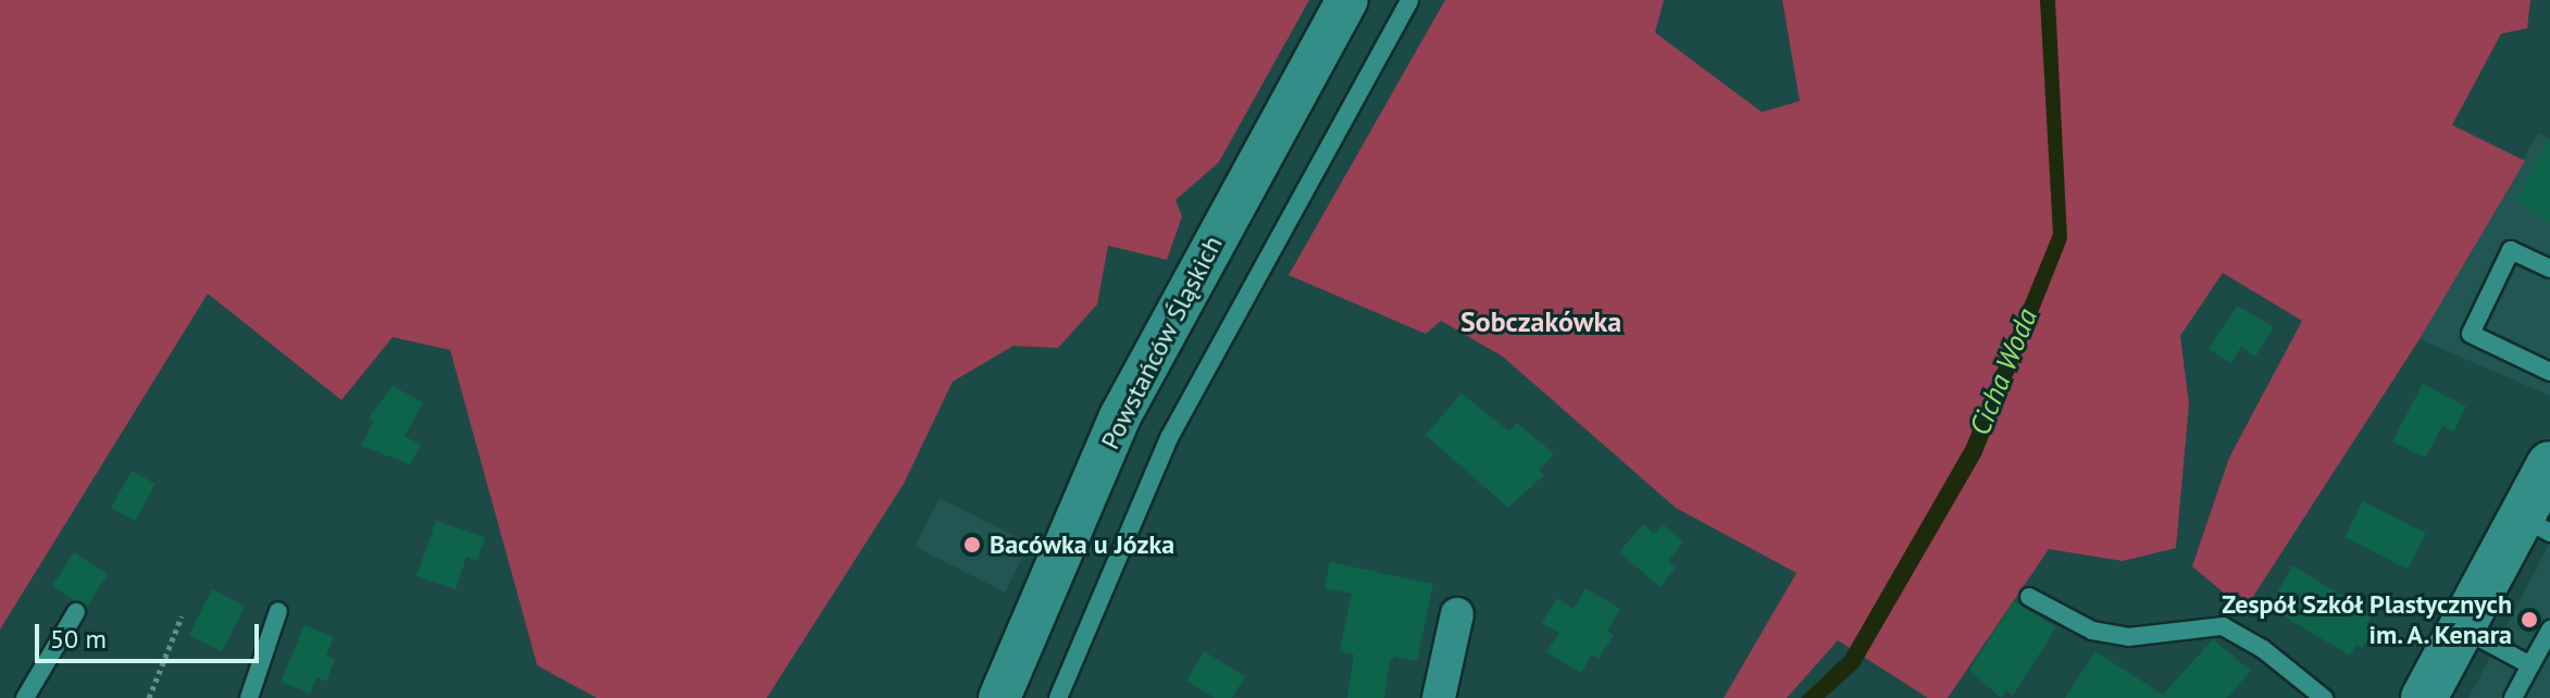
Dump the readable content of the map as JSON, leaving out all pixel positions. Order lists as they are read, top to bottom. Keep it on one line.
{"streets":{"street":["Powstańców Śląskich"]},"districts":["Sobczakówka"],"water":["Cicha Woda"],"places":["Bacówka u Józka","Zespół Szkół Plastycznych im. A. Kenara"],"scale_bar":"50 m"}
